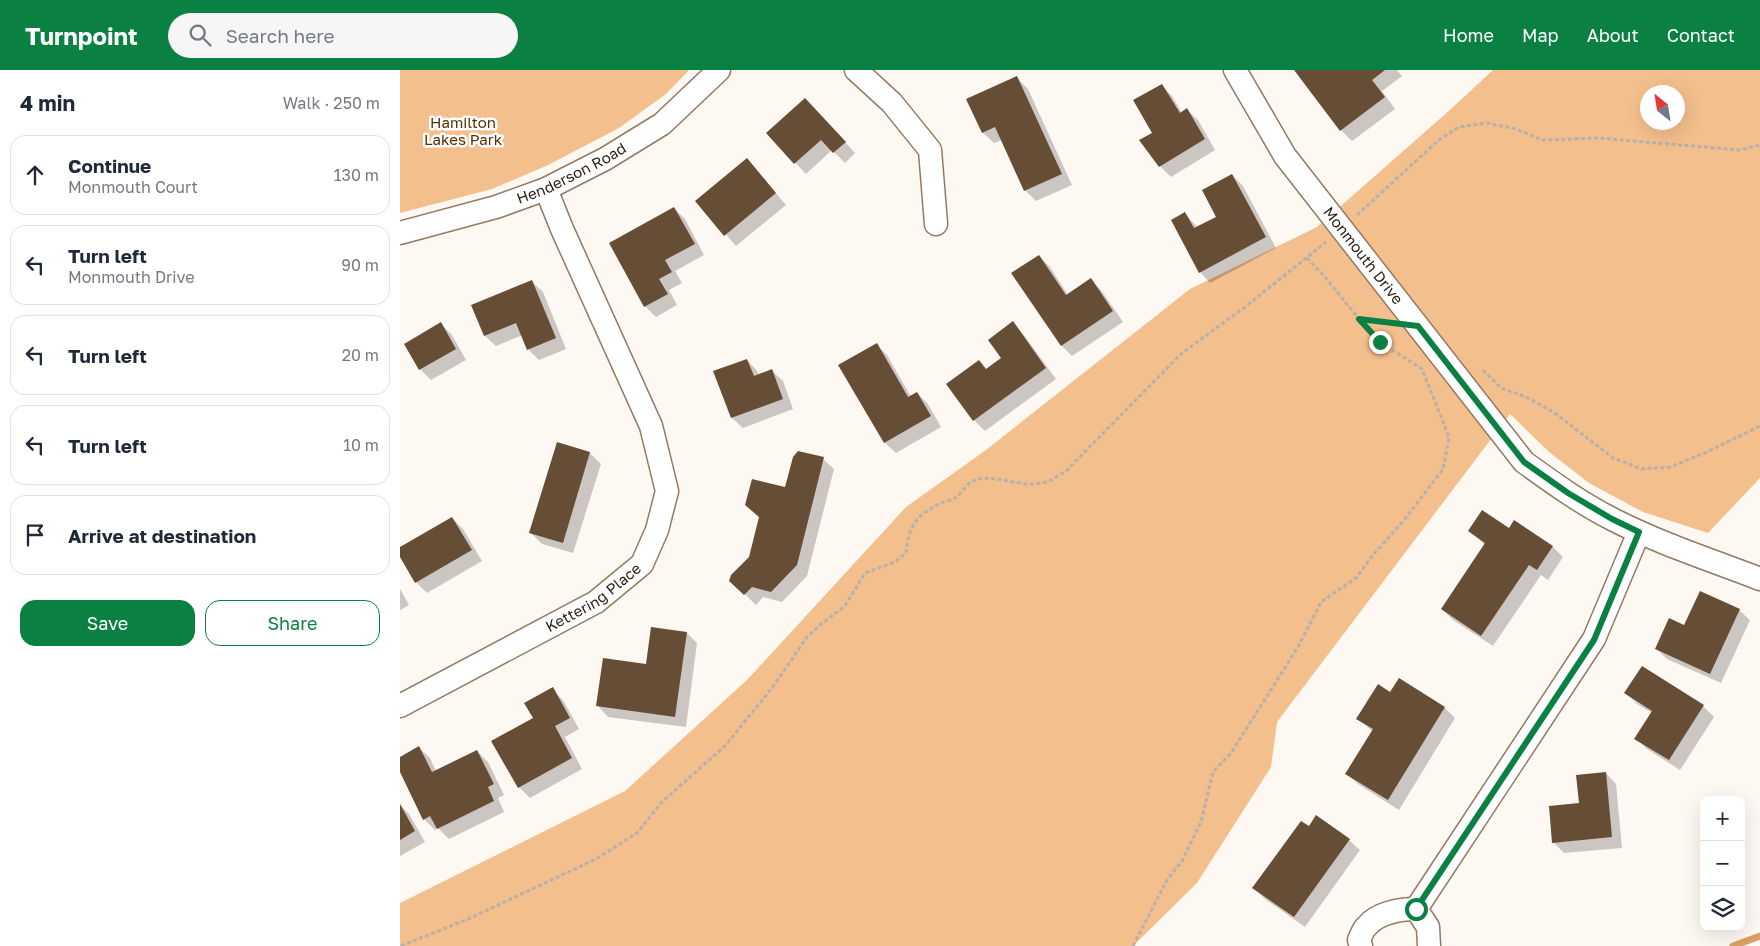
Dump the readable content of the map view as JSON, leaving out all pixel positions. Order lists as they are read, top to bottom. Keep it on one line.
{"streets":{"street":["Henderson Road","Monmouth Drive","Kettering Place"]},"crossings":[["Henderson Road","Kettering Place"]],"parks":["Hamilton Lakes Park"],"north":"top left","page":{"header":"Turnpoint","search":"Search here","nav":["Home","Map","About","Contact"],"heading":["4 min","Walk · 250 m"],"list":[["Continue","Monmouth Court","130 m"],["Turn left","Monmouth Drive","90 m"],["Turn left","20 m"],["Turn left","10 m"],"Arrive at destination"],"buttons":["Save","Share"],"map_buttons":["+","−"]}}
